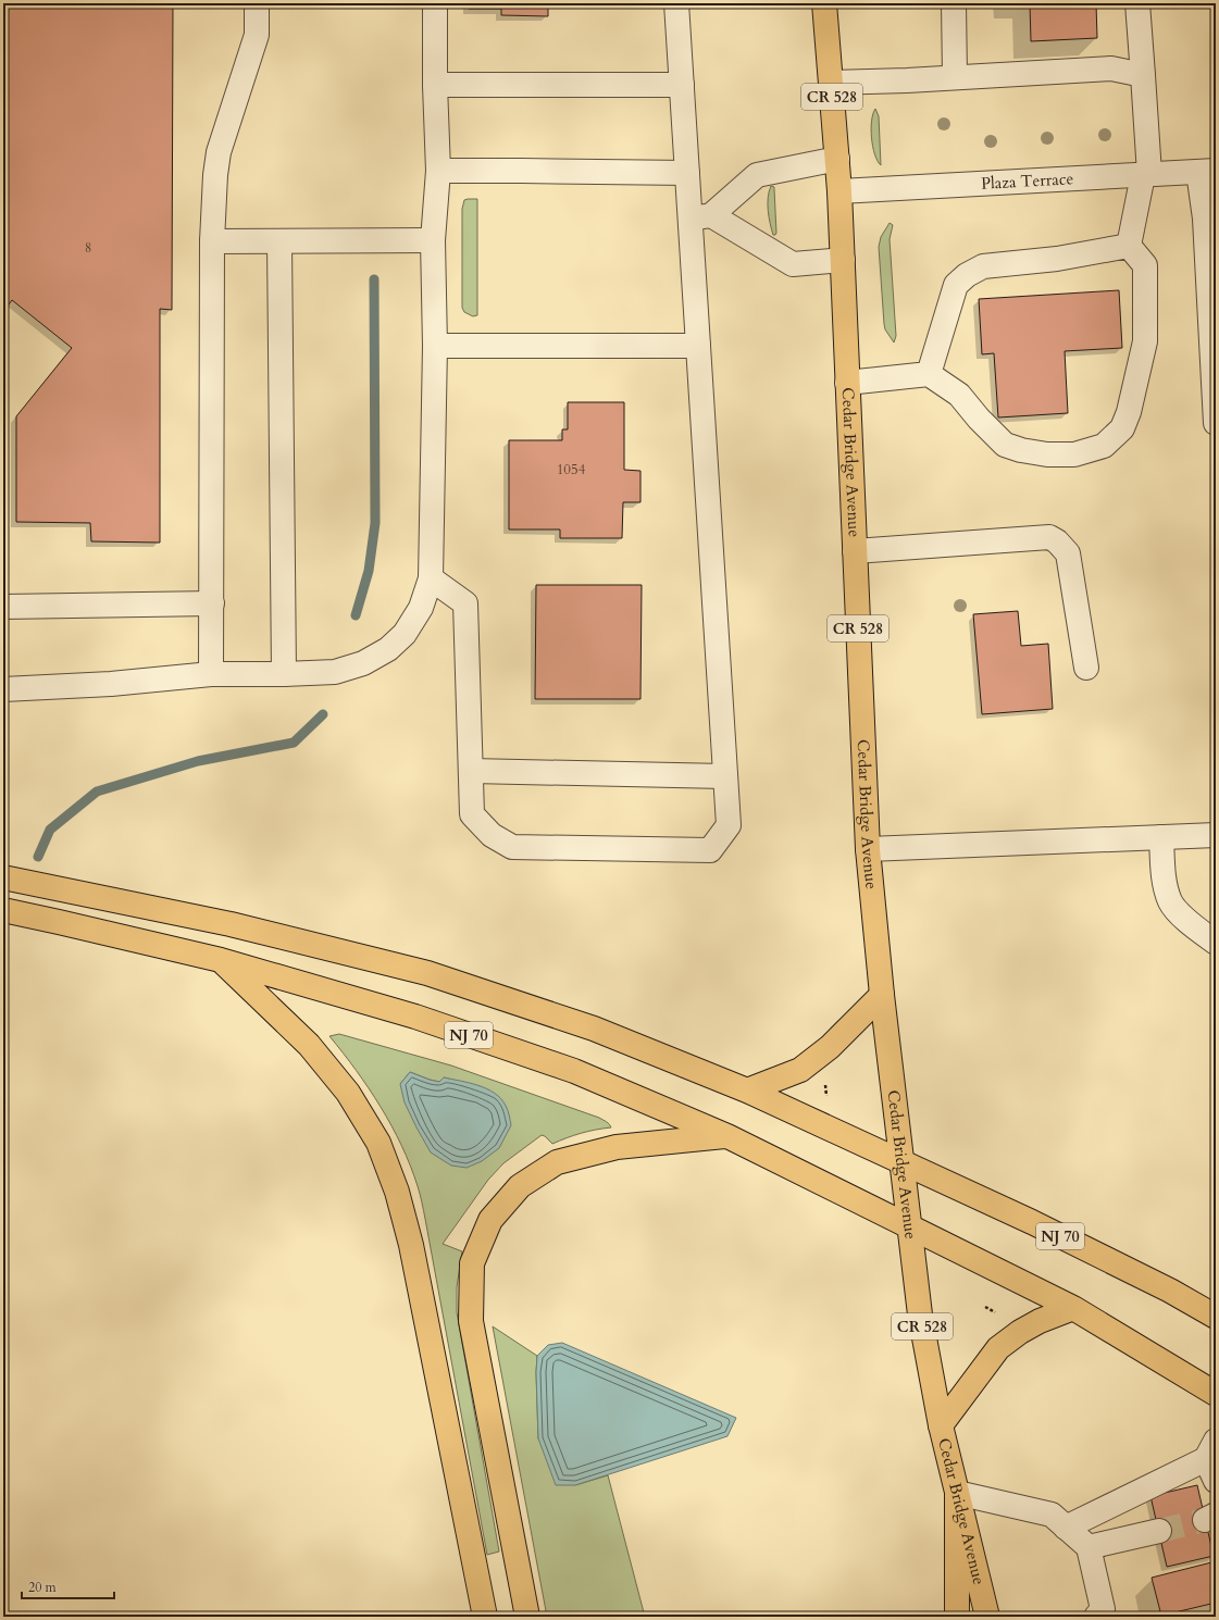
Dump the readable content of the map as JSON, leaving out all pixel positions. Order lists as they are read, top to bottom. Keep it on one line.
{"streets":{"main road":["CR 528","Cedar Bridge Avenue","NJ 70"],"street":["Plaza Terrace"]},"crossings":[["Plaza Terrace","Cedar Bridge Avenue"],["Cedar Bridge Avenue","NJ 70"]],"house_numbers":["8","1054"],"scale_bar":"20 m"}
